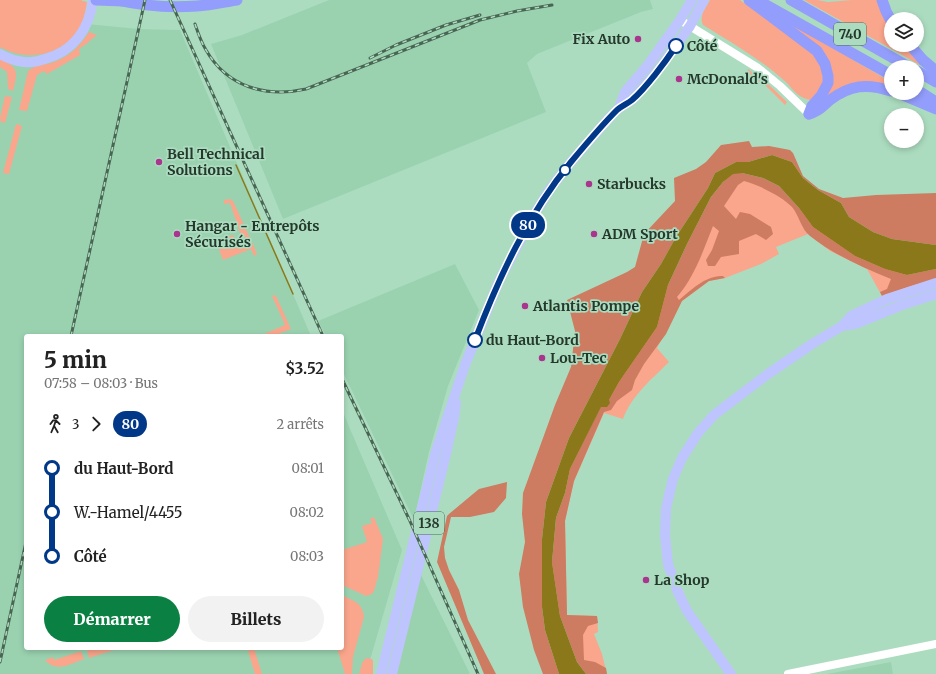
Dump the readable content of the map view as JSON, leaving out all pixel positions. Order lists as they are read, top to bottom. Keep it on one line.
{"streets":{"highway":["740"],"main road":["138"]},"places":["Fix Auto","Côté","McDonald's","Bell Technical Solutions","Starbucks","Hangar - Entrepôts Sécurisés","ADM Sport","Atlantis Pompe","du Haut-Bord","Lou-Tec","La Shop"],"lines":["bus line 80"],"page":{"on_map":"80","map_buttons":["+","−"],"heading":["5 min","07:58 – 08:03 · Bus","$3.52"],"legs":["3","80","2 arrêts"],"list":[{"name":"du Haut-Bord","value":"08:01"},{"name":"W.-Hamel/4455","value":"08:02"},{"name":"Côté","value":"08:03"}],"buttons":["Démarrer","Billets"]}}
